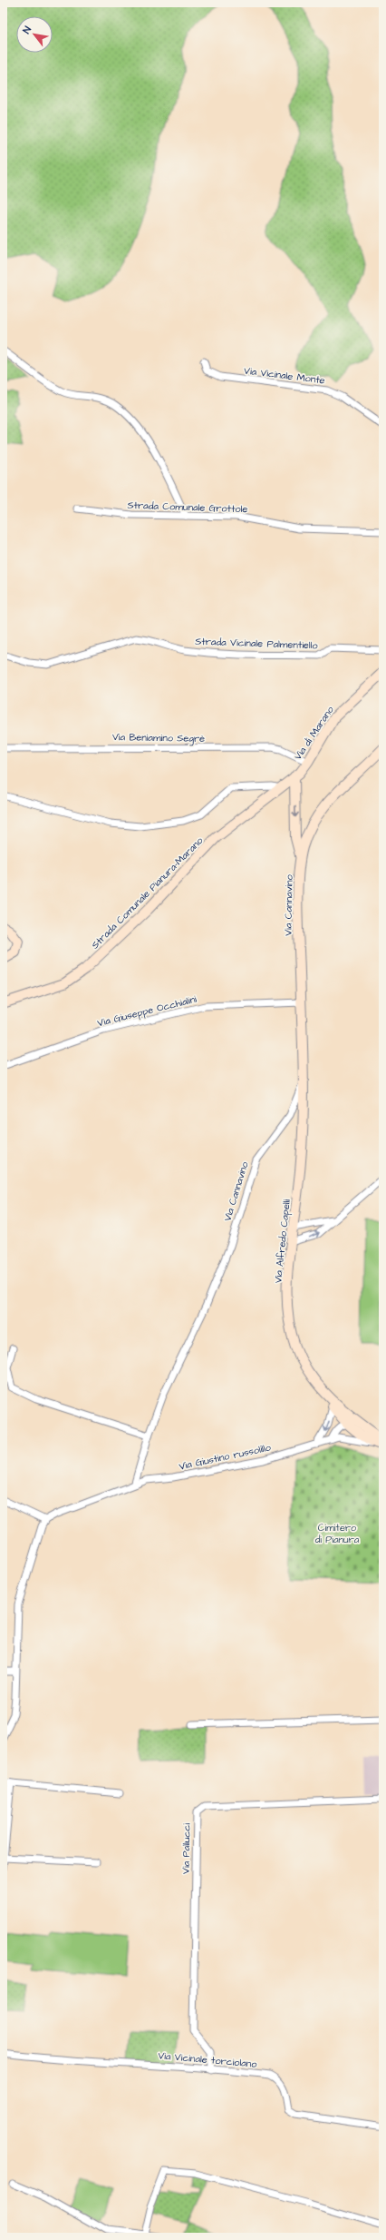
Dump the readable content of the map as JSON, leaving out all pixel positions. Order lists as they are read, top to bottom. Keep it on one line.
{"streets":{"street":["Via Vicinale Monte","Strada Comunale Grottole","Strada Vicinale Palmentiello","Via di Marano","Via Beniamino Segrè","Strada Comunale Pianura-Marano","Via Cannavino","Via Giuseppe Occhialini","Via Alfredo Capelli","Via Giustino russolillo","Via Pallucci","Via Vicinale torciolano"]},"crossings":[["Via di Marano","Via Beniamino Segrè"],["Via di Marano","Strada Comunale Pianura-Marano"],["Via di Marano","Via Cannavino"],["Strada Comunale Pianura-Marano","Via Cannavino"],["Via Cannavino","Via Giuseppe Occhialini"],["Via Cannavino","Via Alfredo Capelli"],["Via Cannavino","Via Giustino russolillo"],["Via Pallucci","Via Vicinale torciolano"]],"parks":["Cimitero di Pianura"],"north":"top left"}
